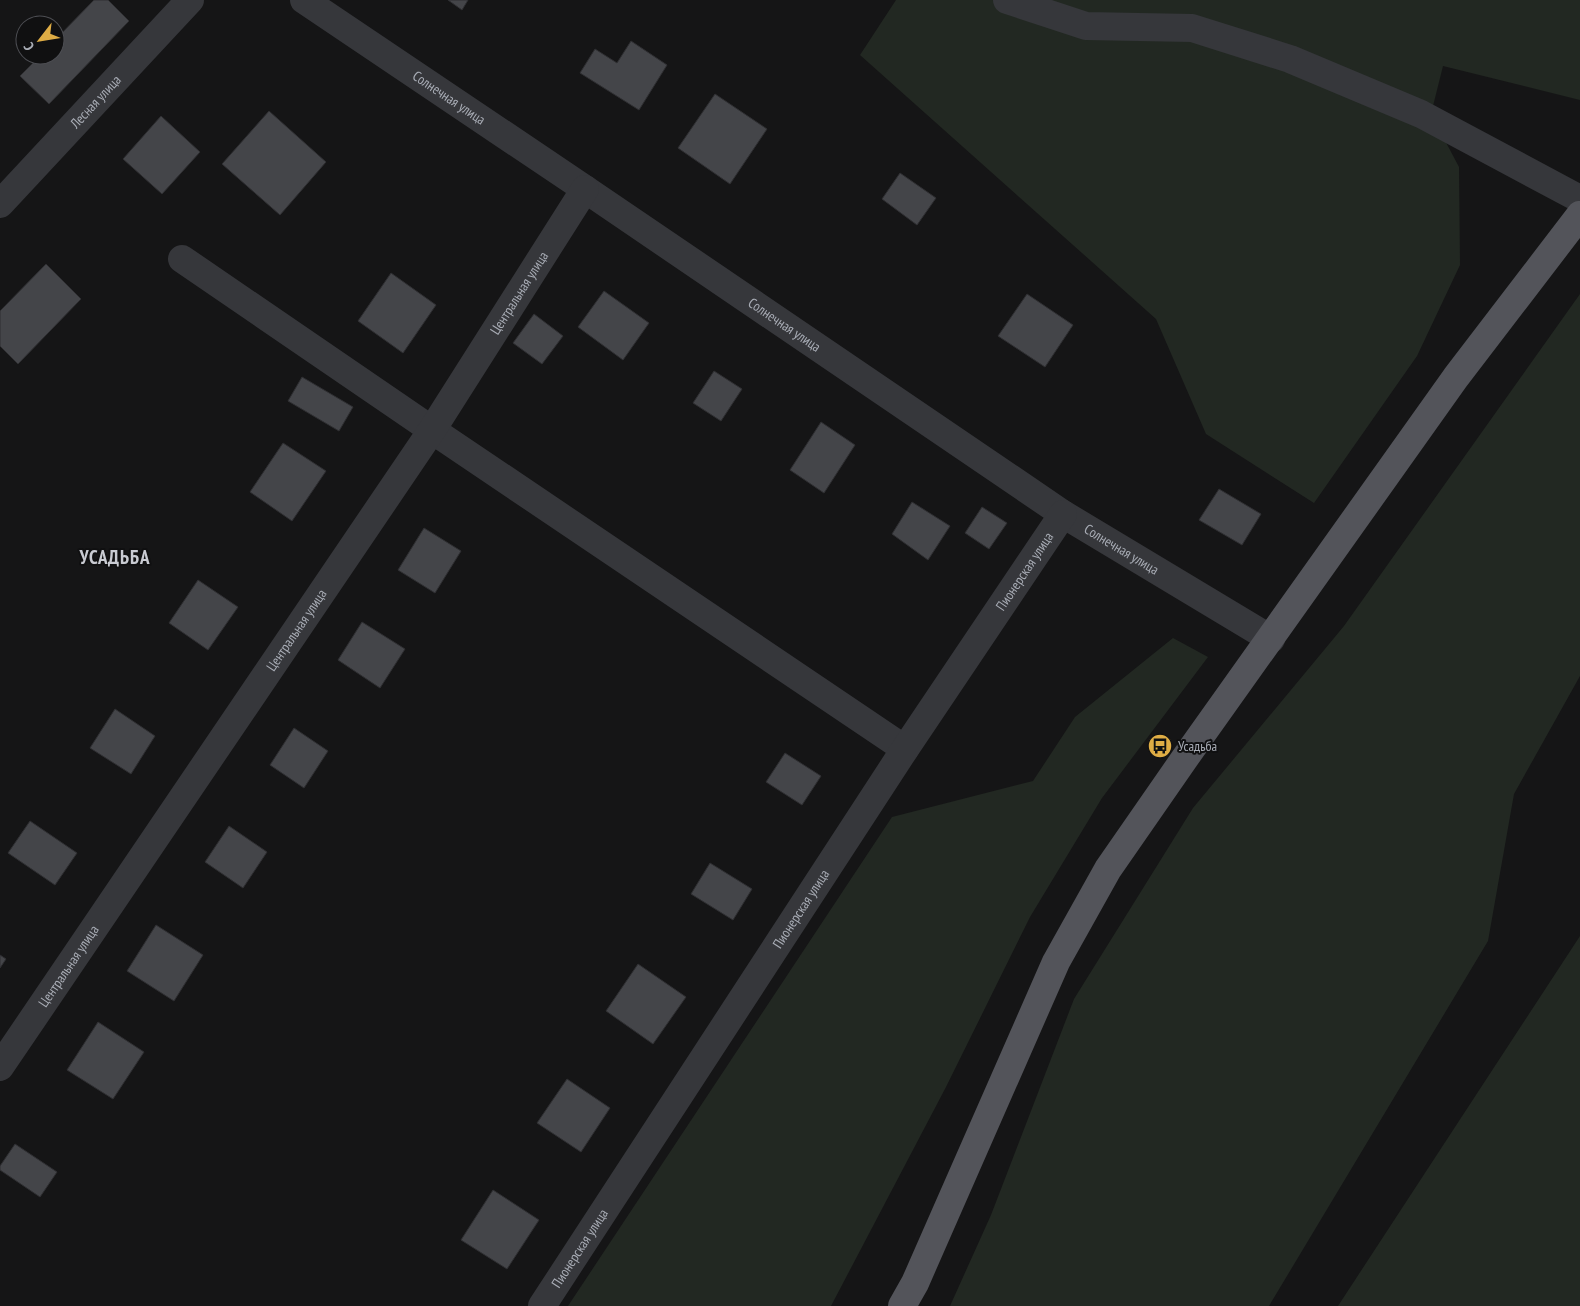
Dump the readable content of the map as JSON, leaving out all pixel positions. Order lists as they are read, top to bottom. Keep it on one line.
{"streets":{"street":["Солнечная улица","Лесная улица","Центральная улица","Пионерская улица"]},"crossings":[["Солнечная улица","Центральная улица"],["Солнечная улица","Пионерская улица"]],"districts":["УСАДЬБА"],"places":{"bus stop":["Усадьба"]},"north":"bottom left"}
